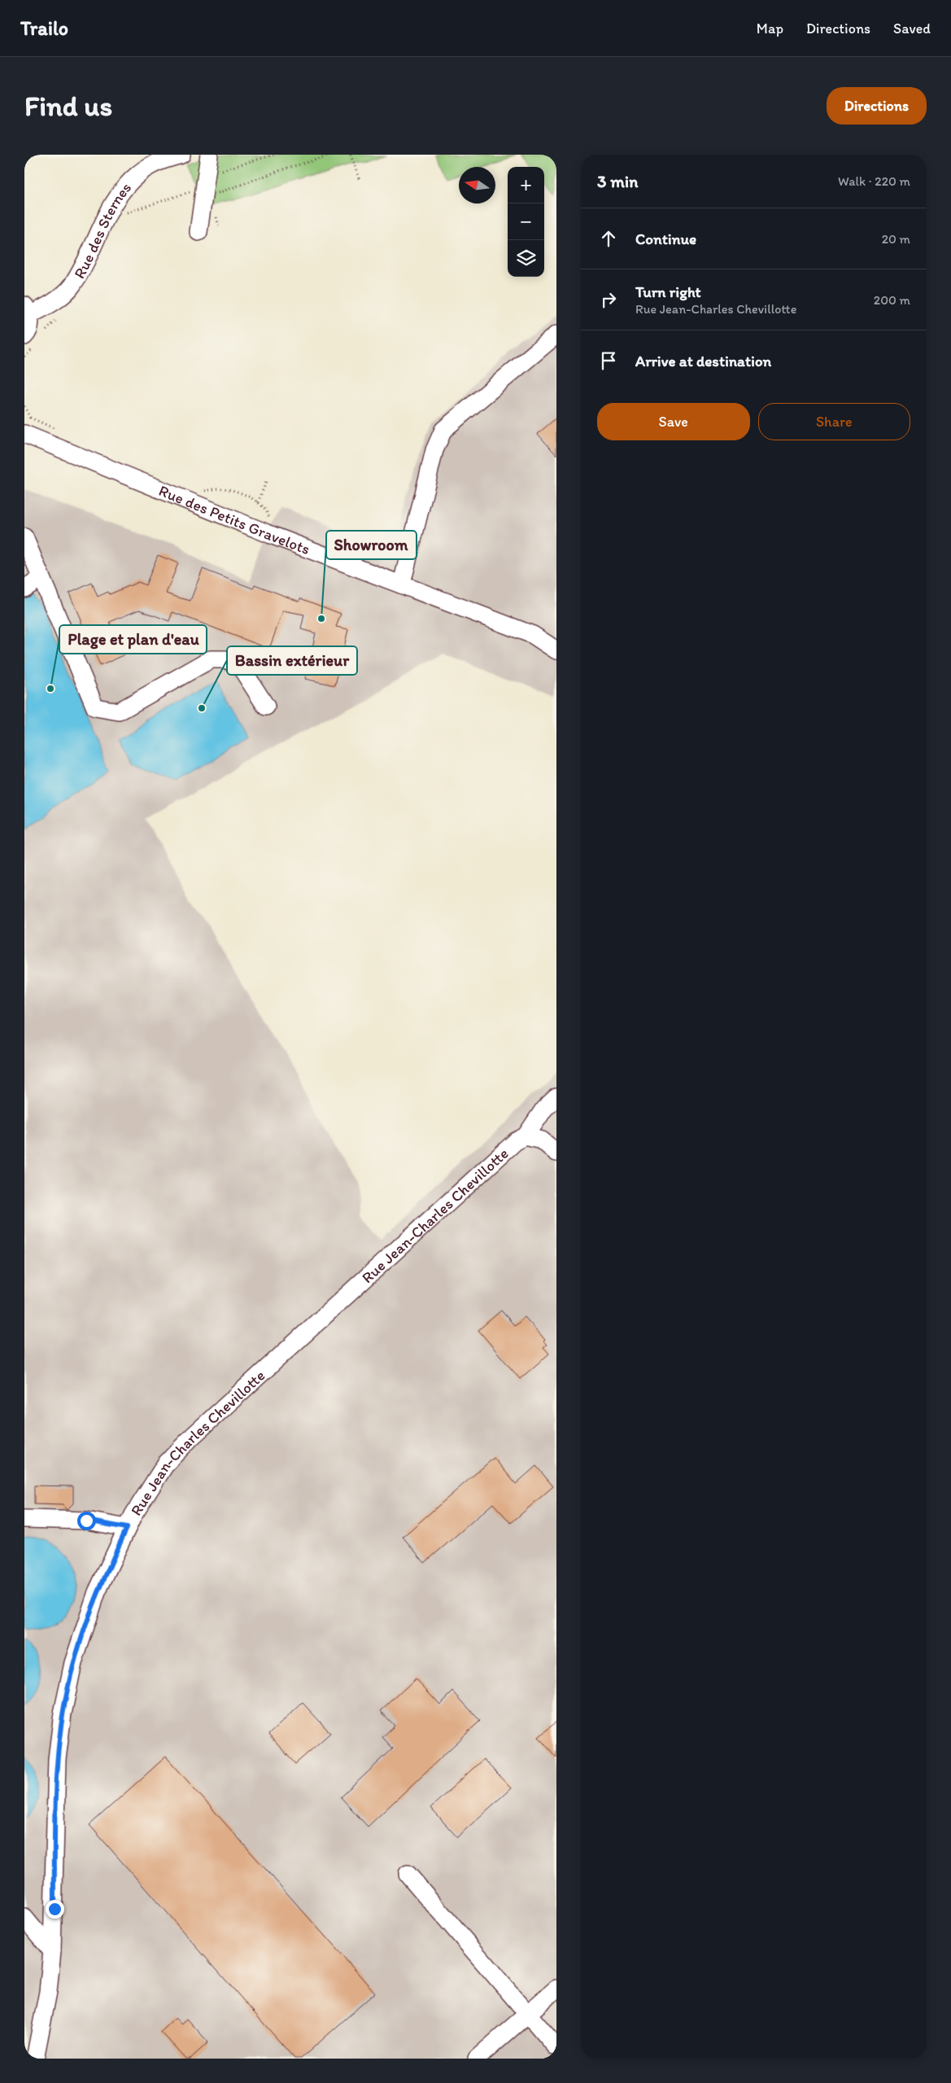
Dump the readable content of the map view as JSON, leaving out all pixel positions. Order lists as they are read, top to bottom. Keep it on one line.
{"streets":{"street":["Rue des Sternes","Rue des Petits Gravelots","Rue Jean-Charles Chevillotte"]},"places":["Showroom","Plage et plan d'eau","Bassin extérieur"],"north":"left","page":{"header":"Trailo","nav":["Map","Directions","Saved"],"buttons":["Directions",["Save","Share"]],"title":"Find us","heading":["3 min","Walk · 220 m"],"map_buttons":["+","−"],"list":[["Continue","20 m"],["Turn right","Rue Jean-Charles Chevillotte","200 m"],"Arrive at destination"]}}
